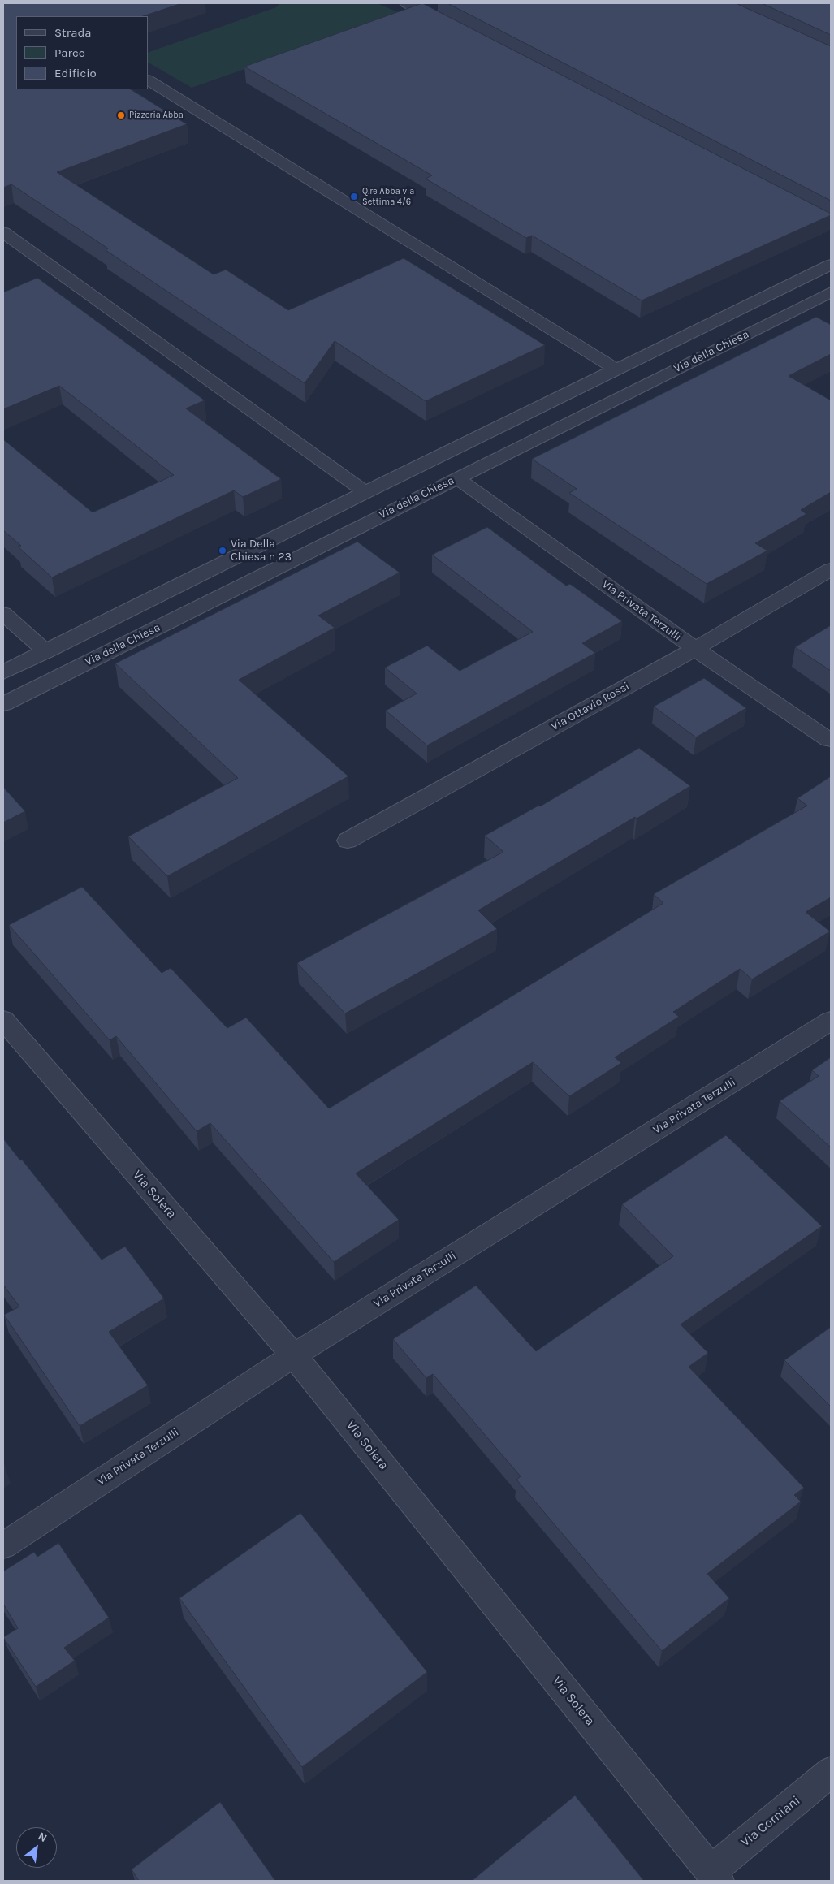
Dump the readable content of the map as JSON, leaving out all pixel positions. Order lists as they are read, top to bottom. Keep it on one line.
{"streets":{"street":["Via della Chiesa","Via Privata Terzulli","Via Ottavio Rossi","Via Solera","Via Corniani"]},"crossings":[["Via della Chiesa","Via Privata Terzulli"],["Via Privata Terzulli","Via Ottavio Rossi"],["Via Privata Terzulli","Via Solera"],["Via Solera","Via Corniani"]],"places":["Pizzeria Abba","Q.re Abba via Settima 4/6","Via Della Chiesa n 23"],"legend":["Strada","Parco","Edificio"],"north":"top right"}
